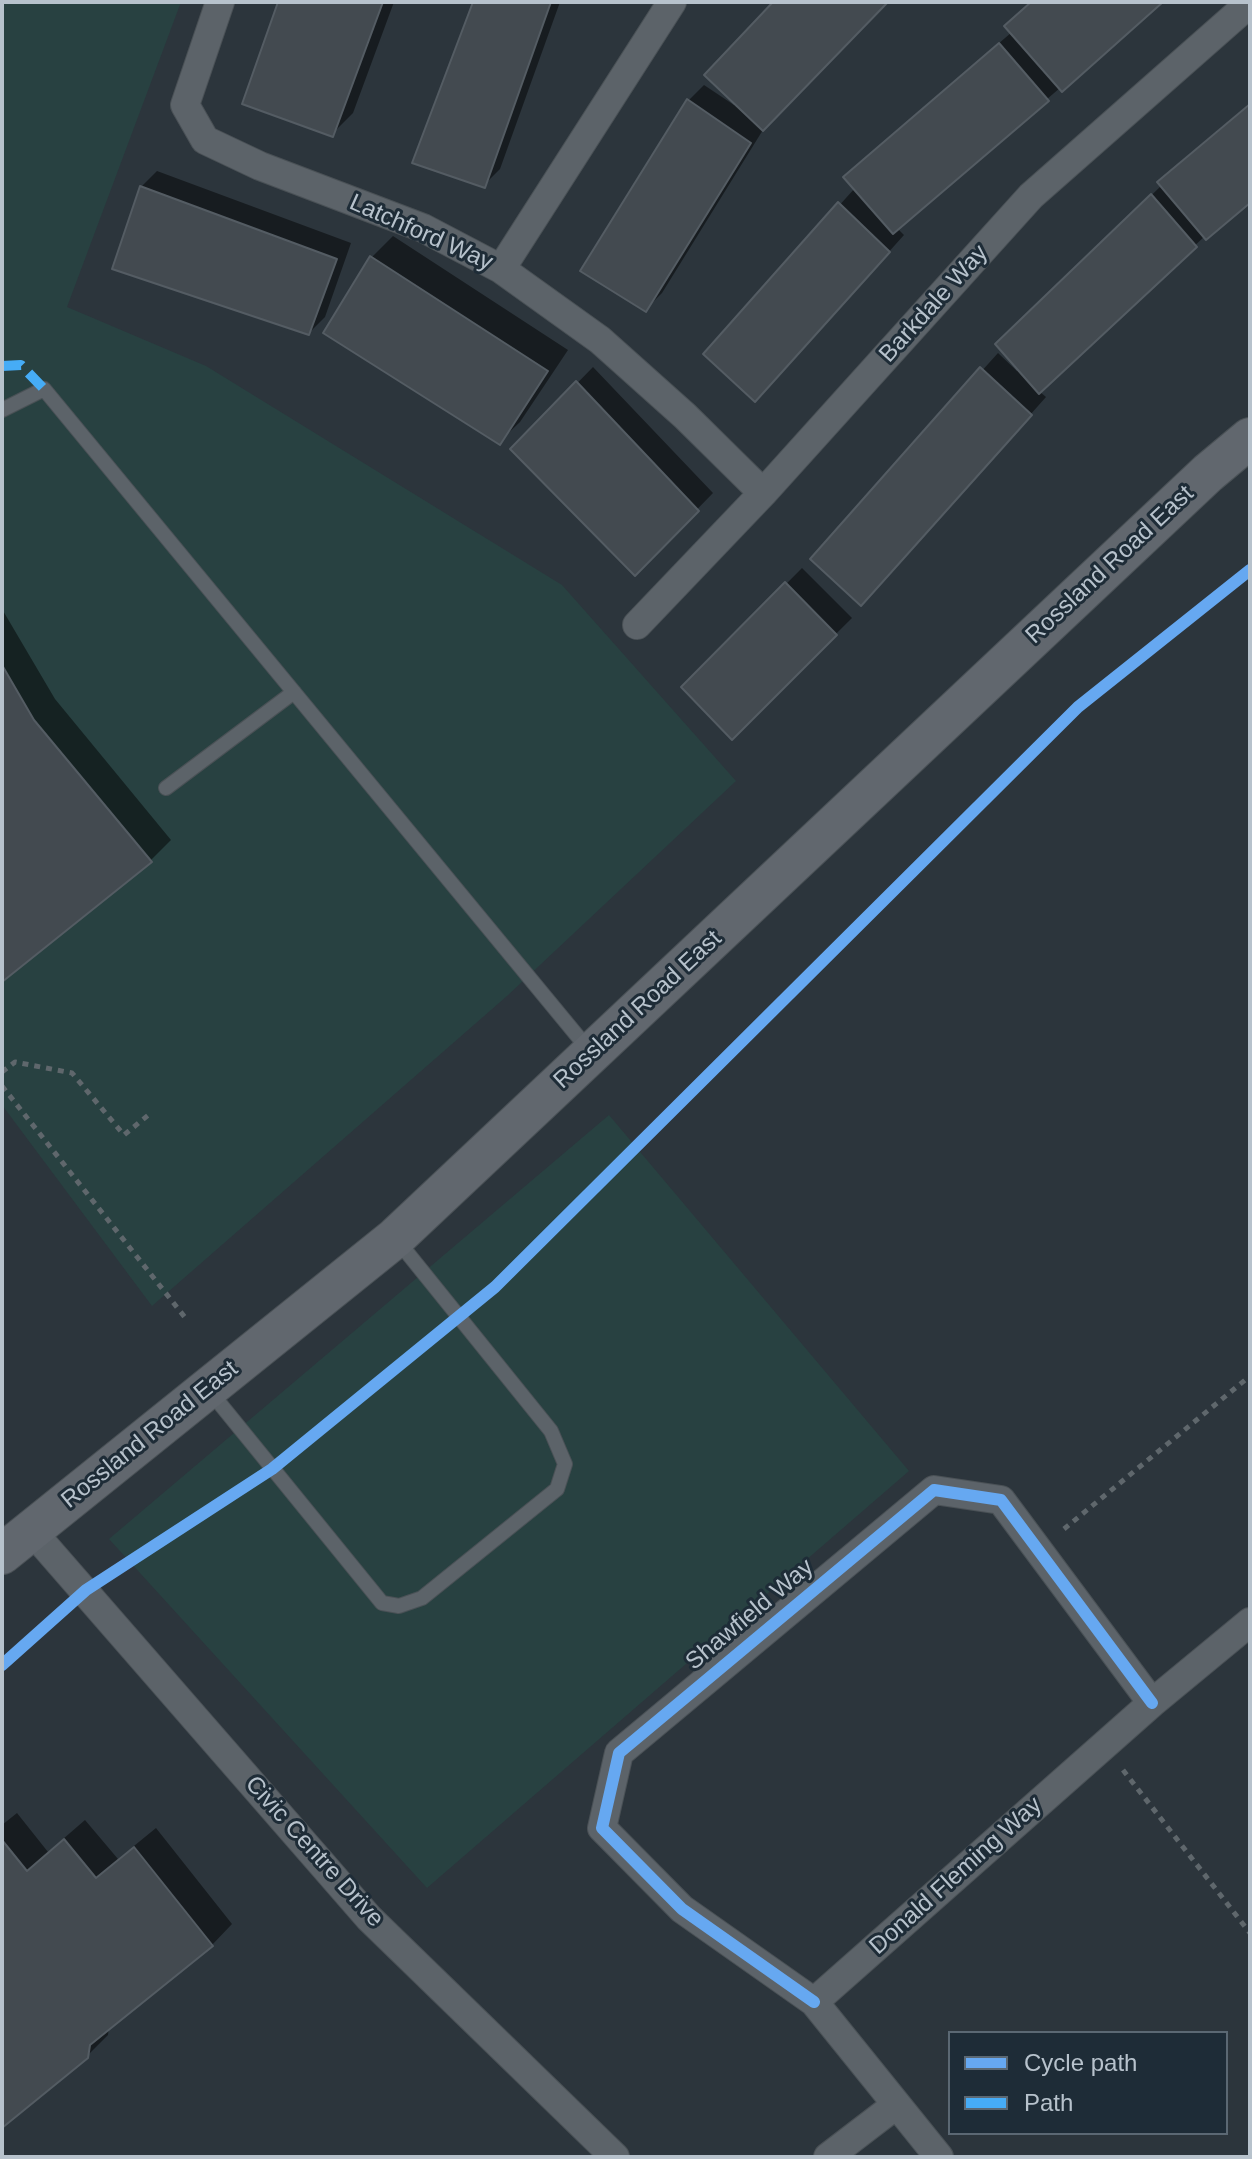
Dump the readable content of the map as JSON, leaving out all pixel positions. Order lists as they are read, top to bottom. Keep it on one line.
{"streets":{"main road":["Rossland Road East"],"street":["Latchford Way","Barkdale Way","Shawfield Way","Civic Centre Drive","Donald Fleming Way"]},"crossings":[["Latchford Way","Barkdale Way"],["Rossland Road East","Civic Centre Drive"],["Shawfield Way","Donald Fleming Way"]],"legend":["Cycle path","Path"]}
